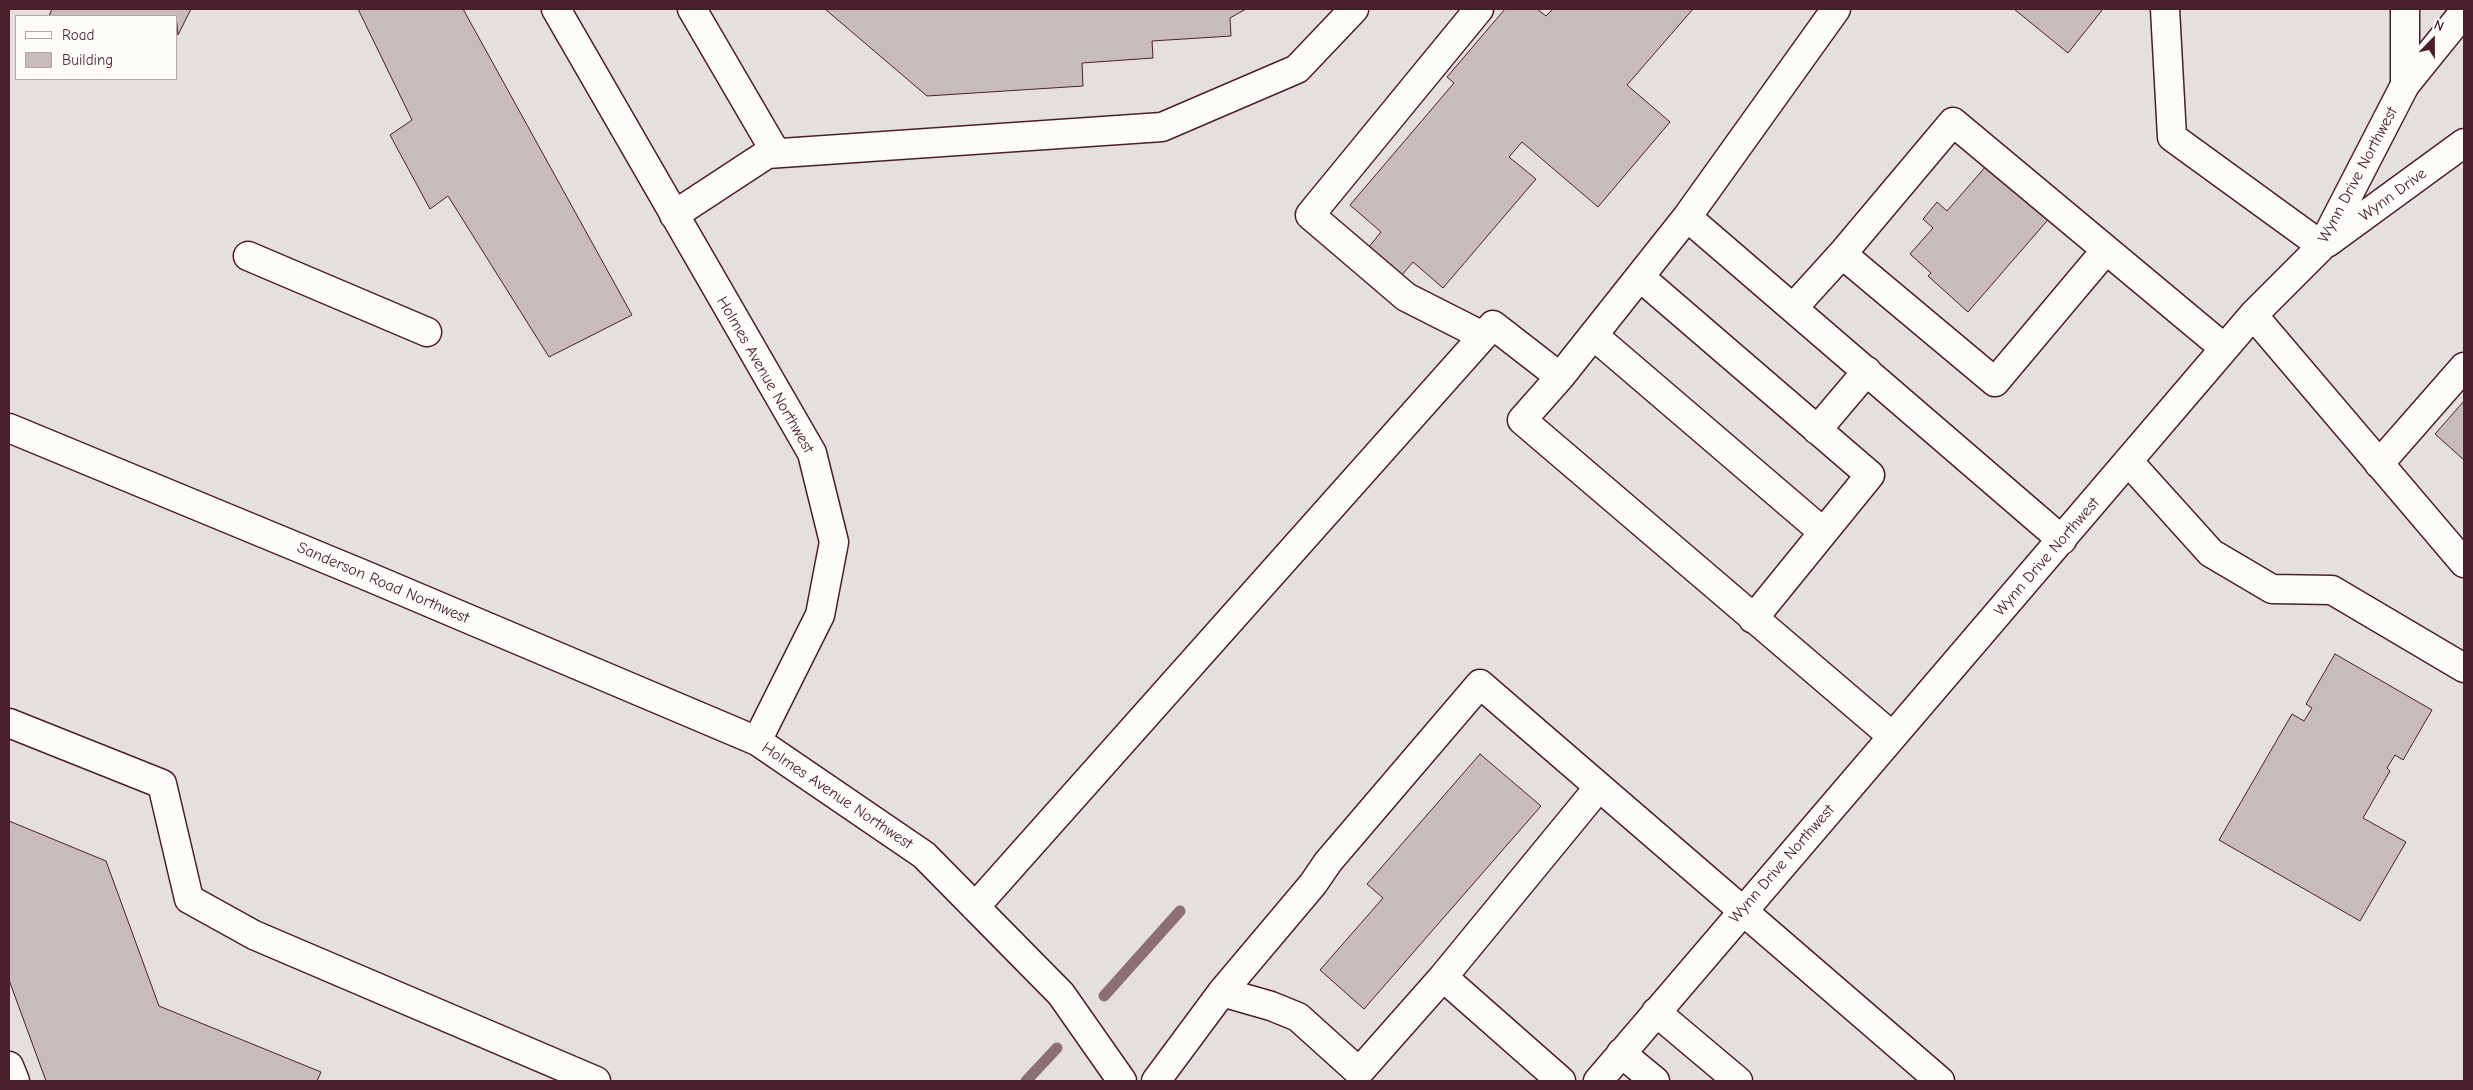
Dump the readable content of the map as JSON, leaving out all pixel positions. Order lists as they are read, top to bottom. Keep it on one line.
{"streets":{"main road":["Wynn Drive Northwest","Wynn Drive","Holmes Avenue Northwest","Sanderson Road Northwest"]},"crossings":[["Wynn Drive Northwest","Wynn Drive"],["Holmes Avenue Northwest","Sanderson Road Northwest"]],"legend":["Road","Building"],"north":"top"}
